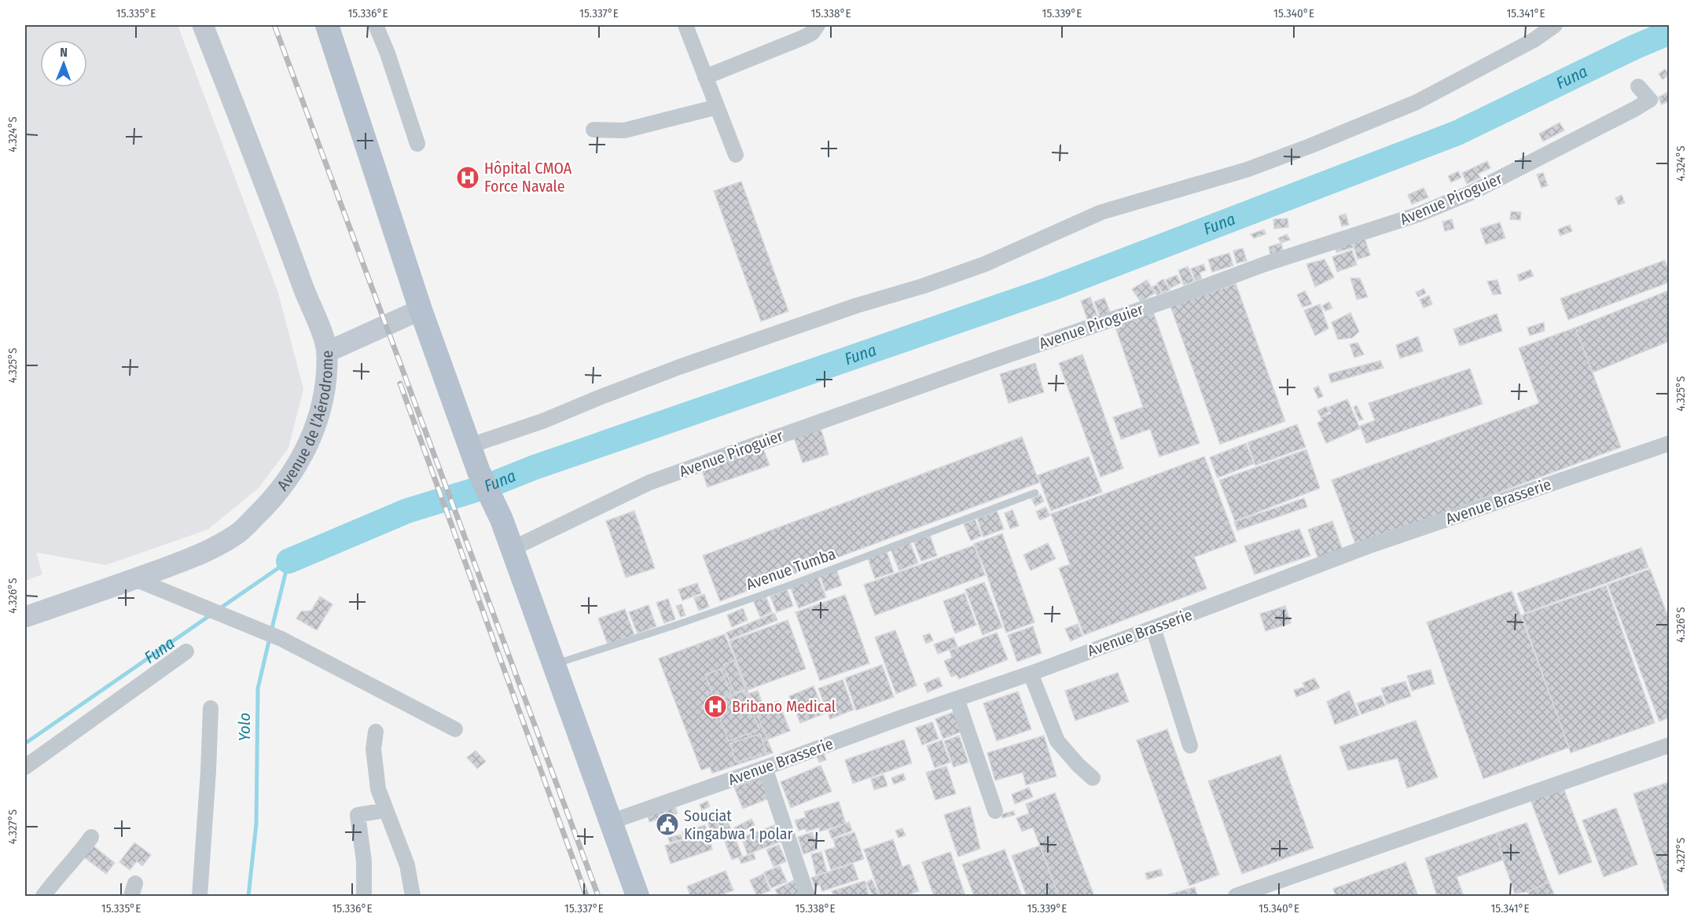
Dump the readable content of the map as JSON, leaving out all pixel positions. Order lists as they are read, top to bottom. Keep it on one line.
{"streets":{"main road":["Avenue de l’Aérodrome"],"street":["Avenue Piroguier","Avenue Brasserie"],"lane":["Avenue Tumba"]},"water":["Funa","Yolo"],"places":{"hospital":["Hôpital CMOA Force Navale","Bribano Medical"],"public building":["Souciat Kingabwa 1 polar"]},"north":"top","coordinates":["15.335°E","15.336°E","15.337°E","15.338°E","15.339°E","15.340°E","15.341°E","4.324°S","4.325°S","4.326°S","4.327°S"]}
